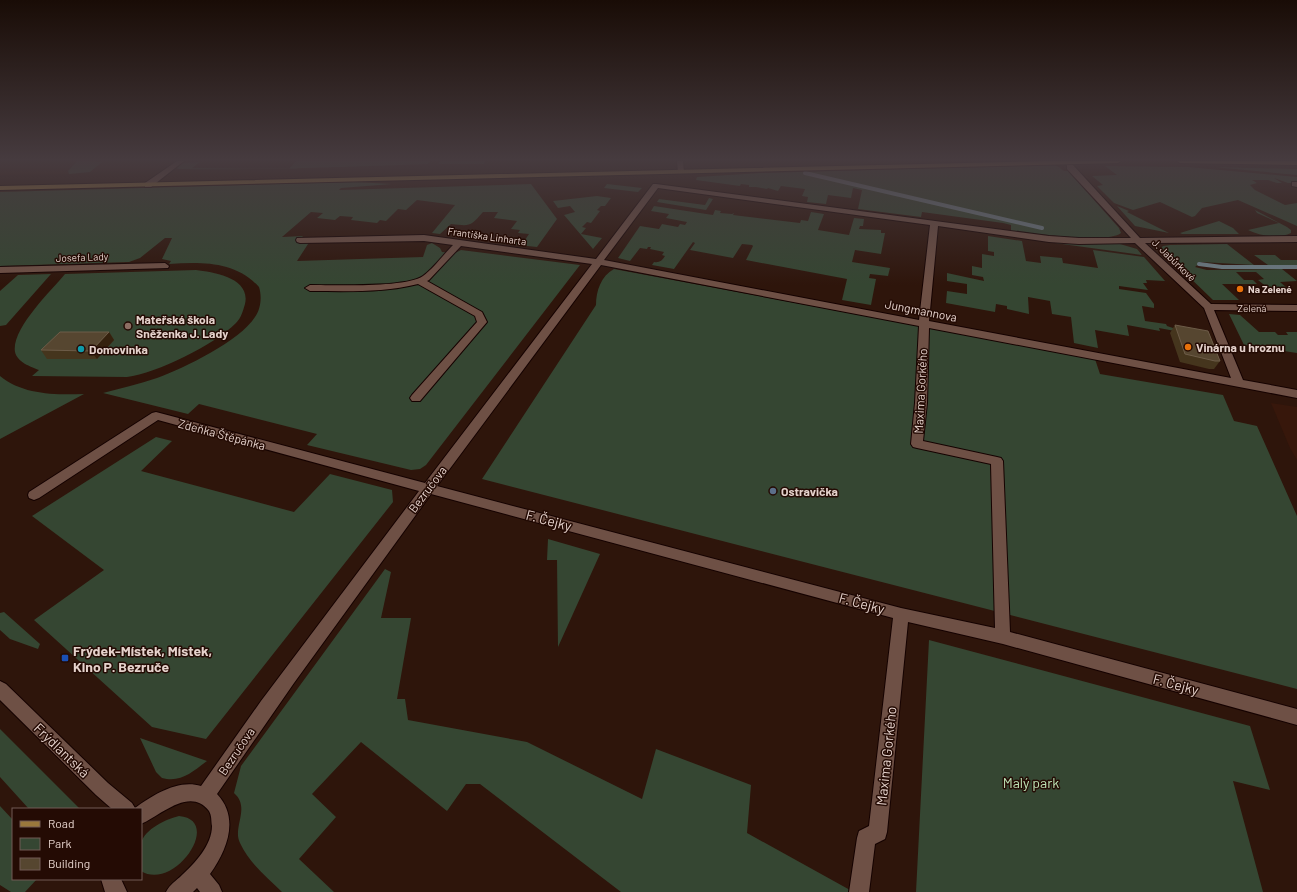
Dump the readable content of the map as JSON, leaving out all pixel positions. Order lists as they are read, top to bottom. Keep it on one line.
{"streets":{"street":["Františka Linharta","Josefa Lady","J. Jabůrkové","Zelená","Jungmannova","Maxima Gorkého","Zdeňka Štěpánka","Bezručova","F. Čejky","Frýdlantská"]},"crossings":[["Františka Linharta","Jungmannova"],["Františka Linharta","Bezručova"],["J. Jabůrkové","Zelená"],["J. Jabůrkové","Jungmannova"],["Jungmannova","Maxima Gorkého"],["Jungmannova","Bezručova"],["Maxima Gorkého","Bezručova"],["Maxima Gorkého","F. Čejky"],["Zdeňka Štěpánka","Bezručova"],["Zdeňka Štěpánka","F. Čejky"],["Bezručova","F. Čejky"]],"parks":["Malý park"],"places":{"other":["Na Zelené","Mateřská škola Sněženka J. Lady","Vinárna u hroznu","Domovinka","Ostravička"],"transit":["Frýdek-Místek, Místek, Kino P. Bezruče"]},"legend":["Road","Park","Building"]}
